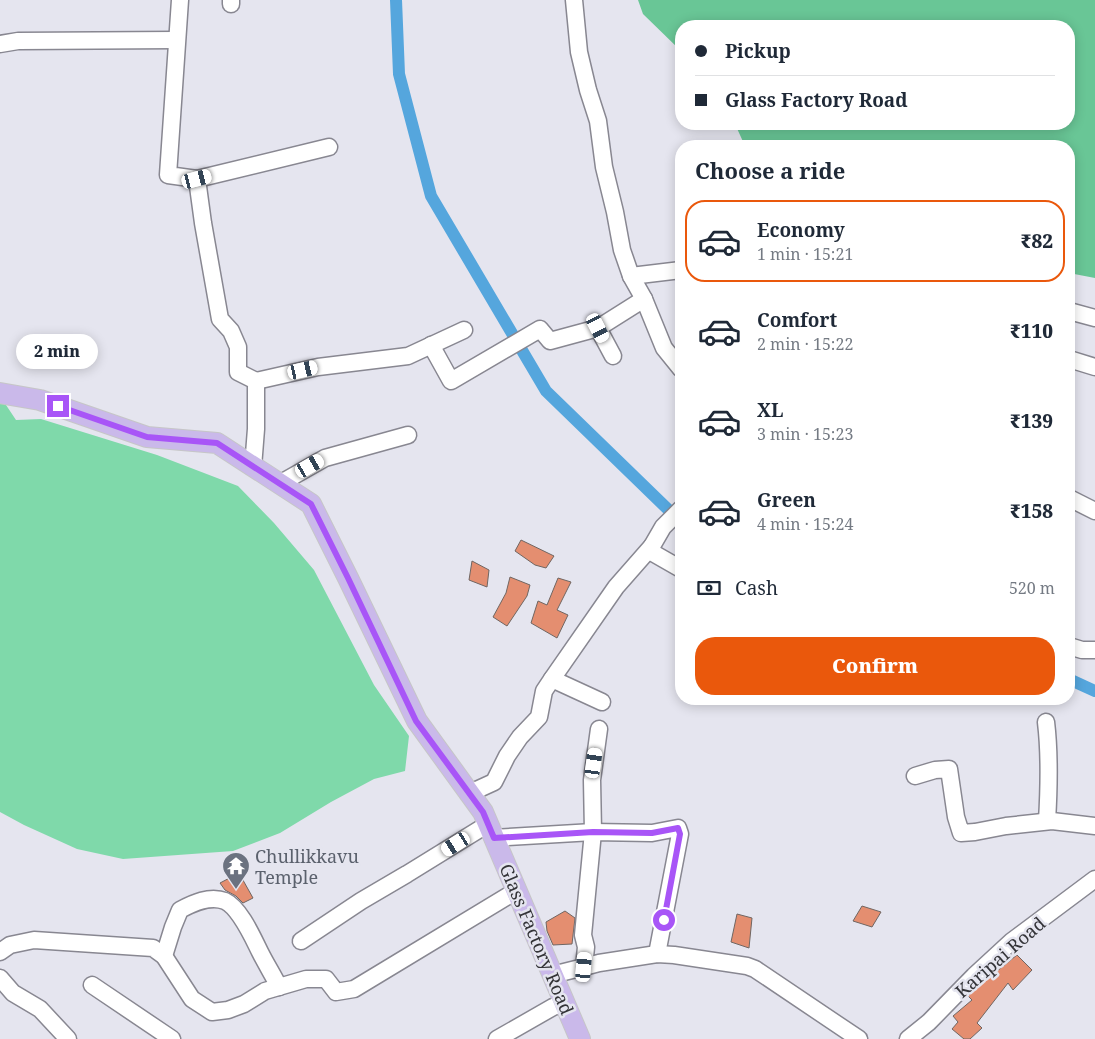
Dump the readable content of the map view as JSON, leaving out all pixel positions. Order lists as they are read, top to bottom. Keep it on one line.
{"streets":{"main road":["Glass Factory Road"],"street":["Karipai Road"]},"places":{"temple":["Chullikkavu Temple"]},"page":{"banner":["Pickup","Glass Factory Road"],"heading":"Choose a ride","list":[{"name":"Economy","note":"1 min · 15:21","value":"₹82"},{"name":"Comfort","note":"2 min · 15:22","value":"₹110"},{"name":"XL","note":"3 min · 15:23","value":"₹139"},{"name":"Green","note":"4 min · 15:24","value":"₹158"}],"bubble":"2 min","pay":["Cash","520 m"],"buttons":"Confirm"}}
